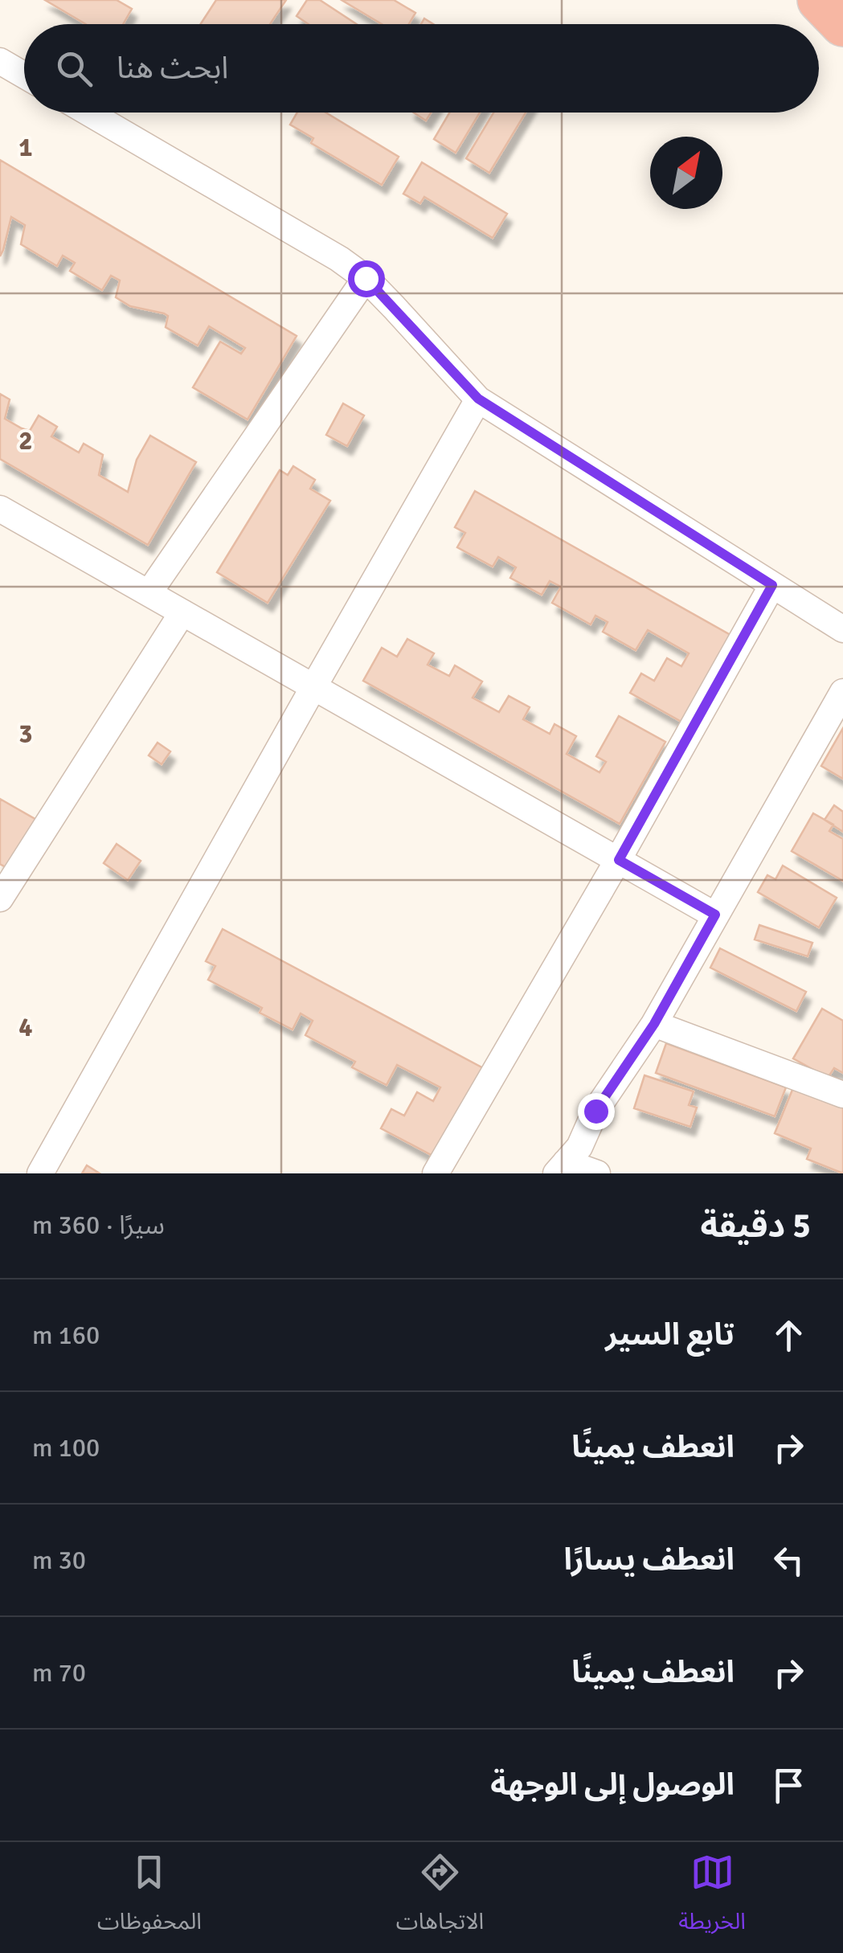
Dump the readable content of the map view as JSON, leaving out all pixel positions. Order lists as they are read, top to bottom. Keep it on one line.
{"north":"top right","page":{"search":"ابحث هنا","heading":["5 دقيقة","سيرًا · 360 m"],"list":[["تابع السير","160 m"],["انعطف يمينًا","100 m"],["انعطف يسارًا","30 m"],["انعطف يمينًا","70 m"],"الوصول إلى الوجهة"],"nav":["الخريطة","الاتجاهات","المحفوظات"]},"grid":{"rows":["1","2","3","4"]}}
